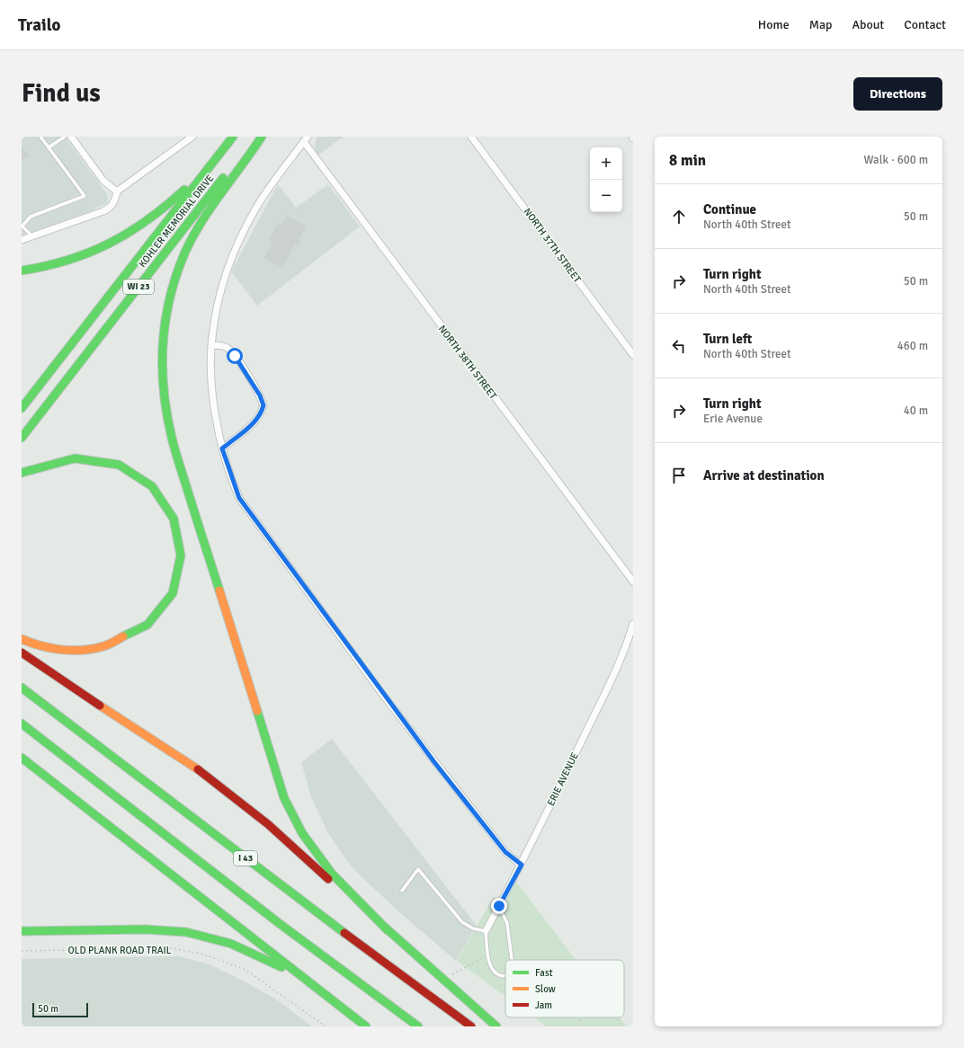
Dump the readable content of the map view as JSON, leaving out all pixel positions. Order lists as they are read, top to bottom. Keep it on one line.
{"streets":{"highway":["KOHLER MEMORIAL DRIVE","WI 23","I 43"],"street":["NORTH 37TH STREET","NORTH 38TH STREET","ERIE AVENUE"],"path":["OLD PLANK ROAD TRAIL"]},"legend":["Fast","Slow","Jam"],"scale_bar":"50 m","page":{"header":"Trailo","nav":["Home","Map","About","Contact"],"buttons":"Directions","title":"Find us","heading":["8 min","Walk · 600 m"],"map_buttons":["+","−"],"list":[["Continue","North 40th Street","50 m"],["Turn right","North 40th Street","50 m"],["Turn left","North 40th Street","460 m"],["Turn right","Erie Avenue","40 m"],"Arrive at destination"],"scale":"50 m"}}
